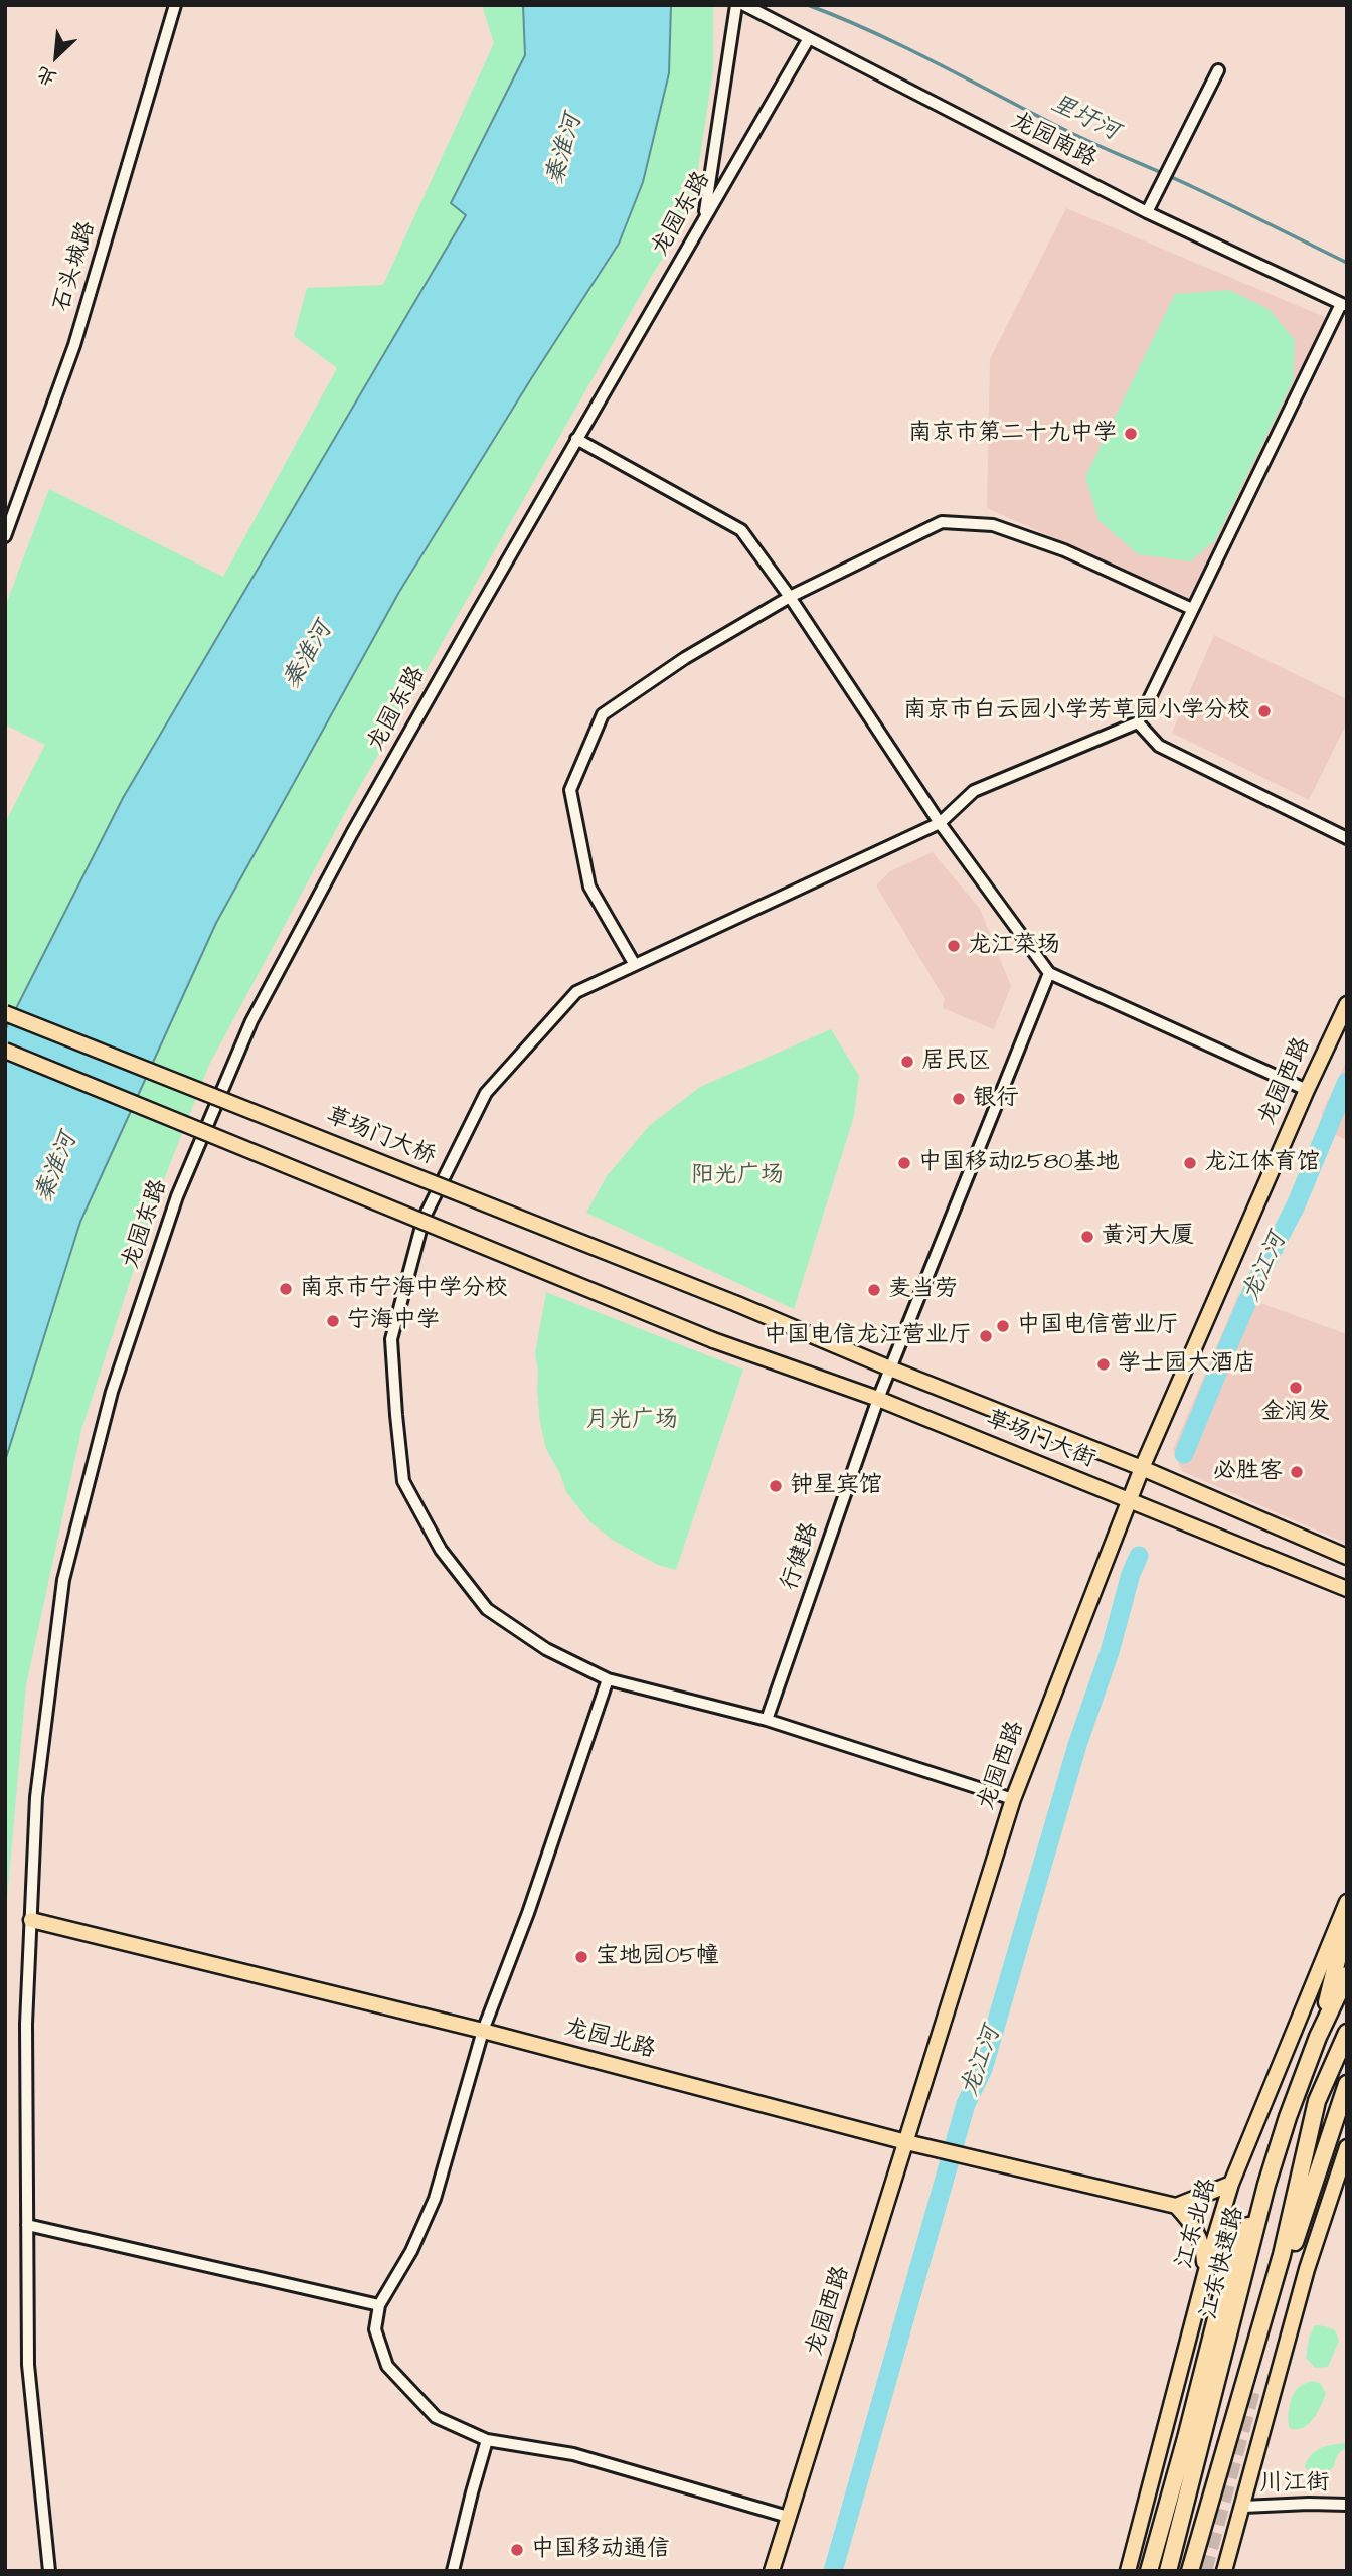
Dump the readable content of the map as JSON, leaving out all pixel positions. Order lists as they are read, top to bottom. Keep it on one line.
{"streets":{"highway":["江东快速路"],"main road":["龙园西路","草场门大桥","草场门大街","龙园北路","江东北路"],"street":["龙园南路","龙园东路","石头城路","行健路","川江街"]},"crossings":[["龙园南路","龙园东路"],["龙园东路","龙园北路"],["龙园西路","草场门大街"],["龙园西路","龙园北路"],["草场门大桥","草场门大街"],["草场门大街","行健路"]],"water":["里圩河","秦淮河","龙江河"],"parks":["阳光广场","月光广场"],"places":["南京市第二十九中学","南京市白云园小学芳草园小学分校","龙江菜场","居民区","银行","中国移动12580基地","龙江体育馆","黄河大厦","南京市宁海中学分校","麦当劳","宁海中学","中国电信营业厅","中国电信龙江营业厅","学士园大酒店","金润发","必胜客","钟星宾馆","宝地园05幢","中国移动通信"],"north":"bottom left"}
